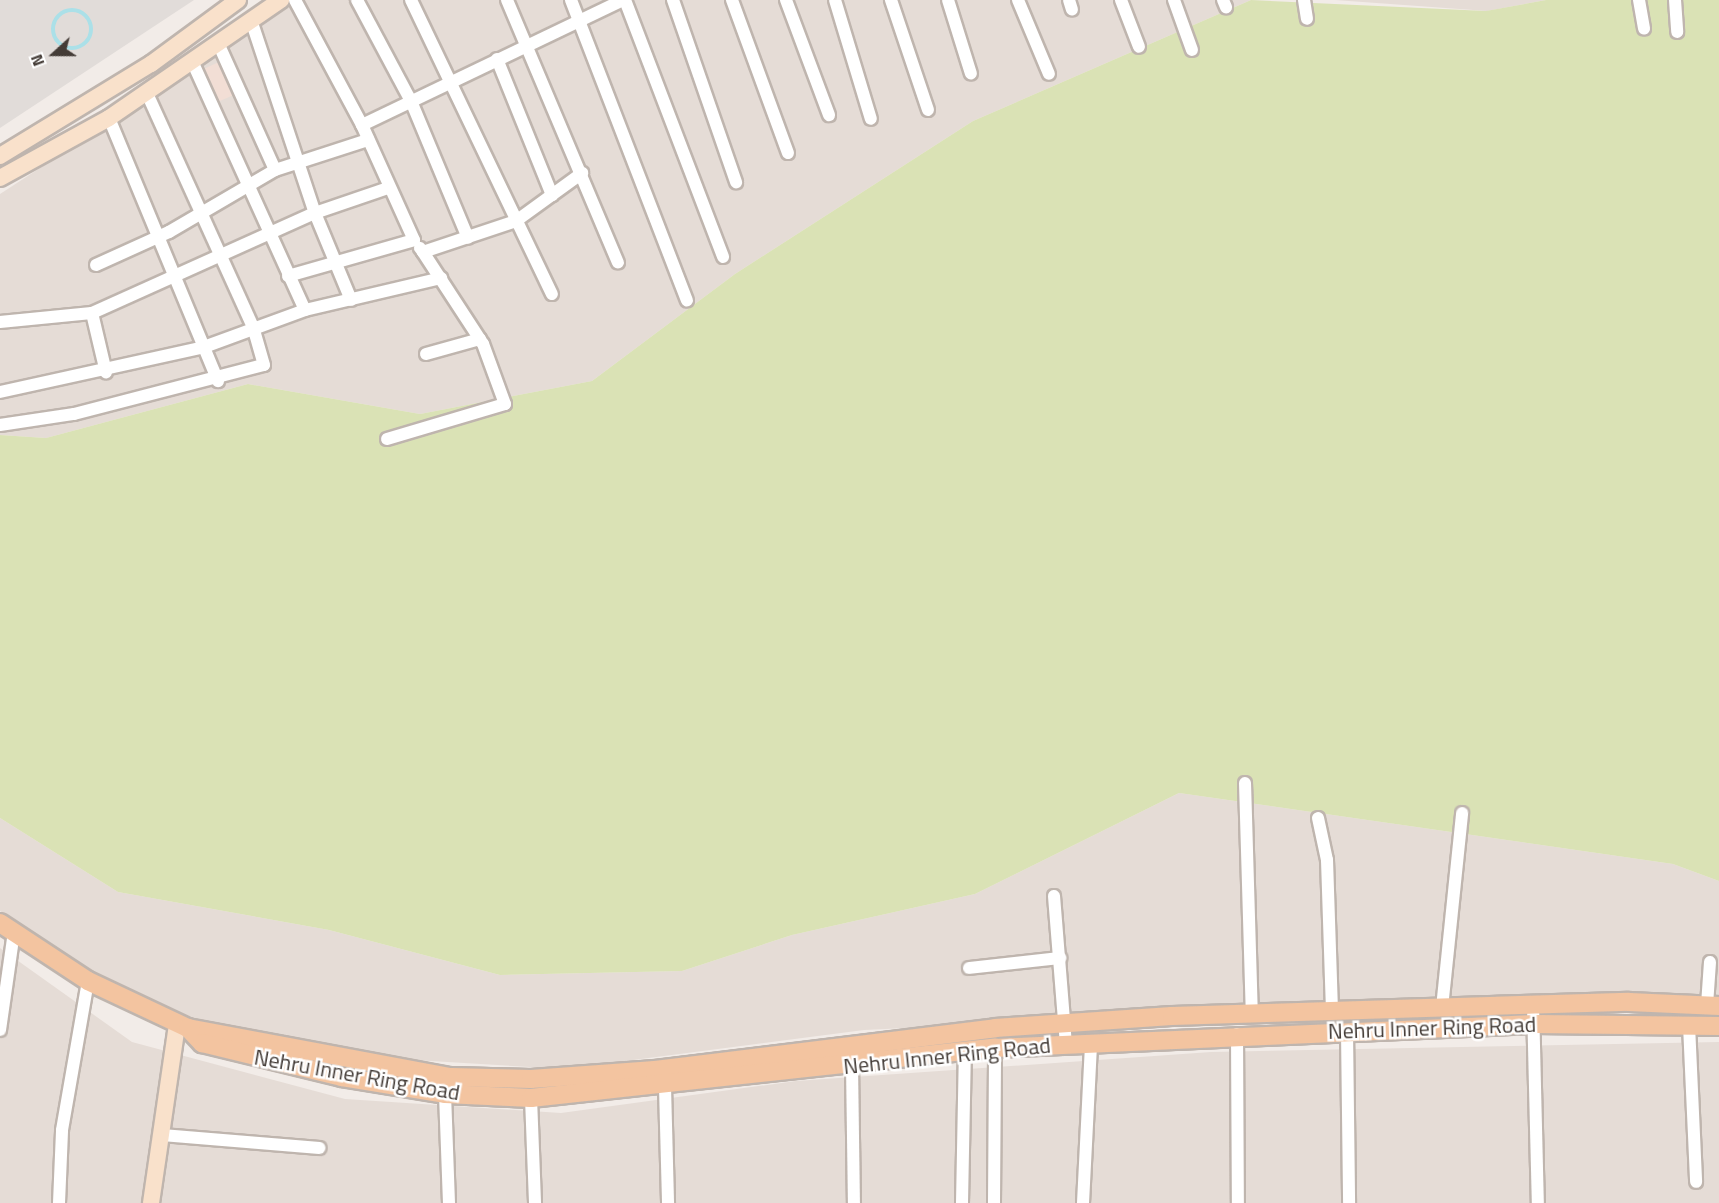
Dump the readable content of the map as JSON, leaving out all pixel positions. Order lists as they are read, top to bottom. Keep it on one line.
{"streets":{"main road":["Nehru Inner Ring Road"]},"north":"left"}
